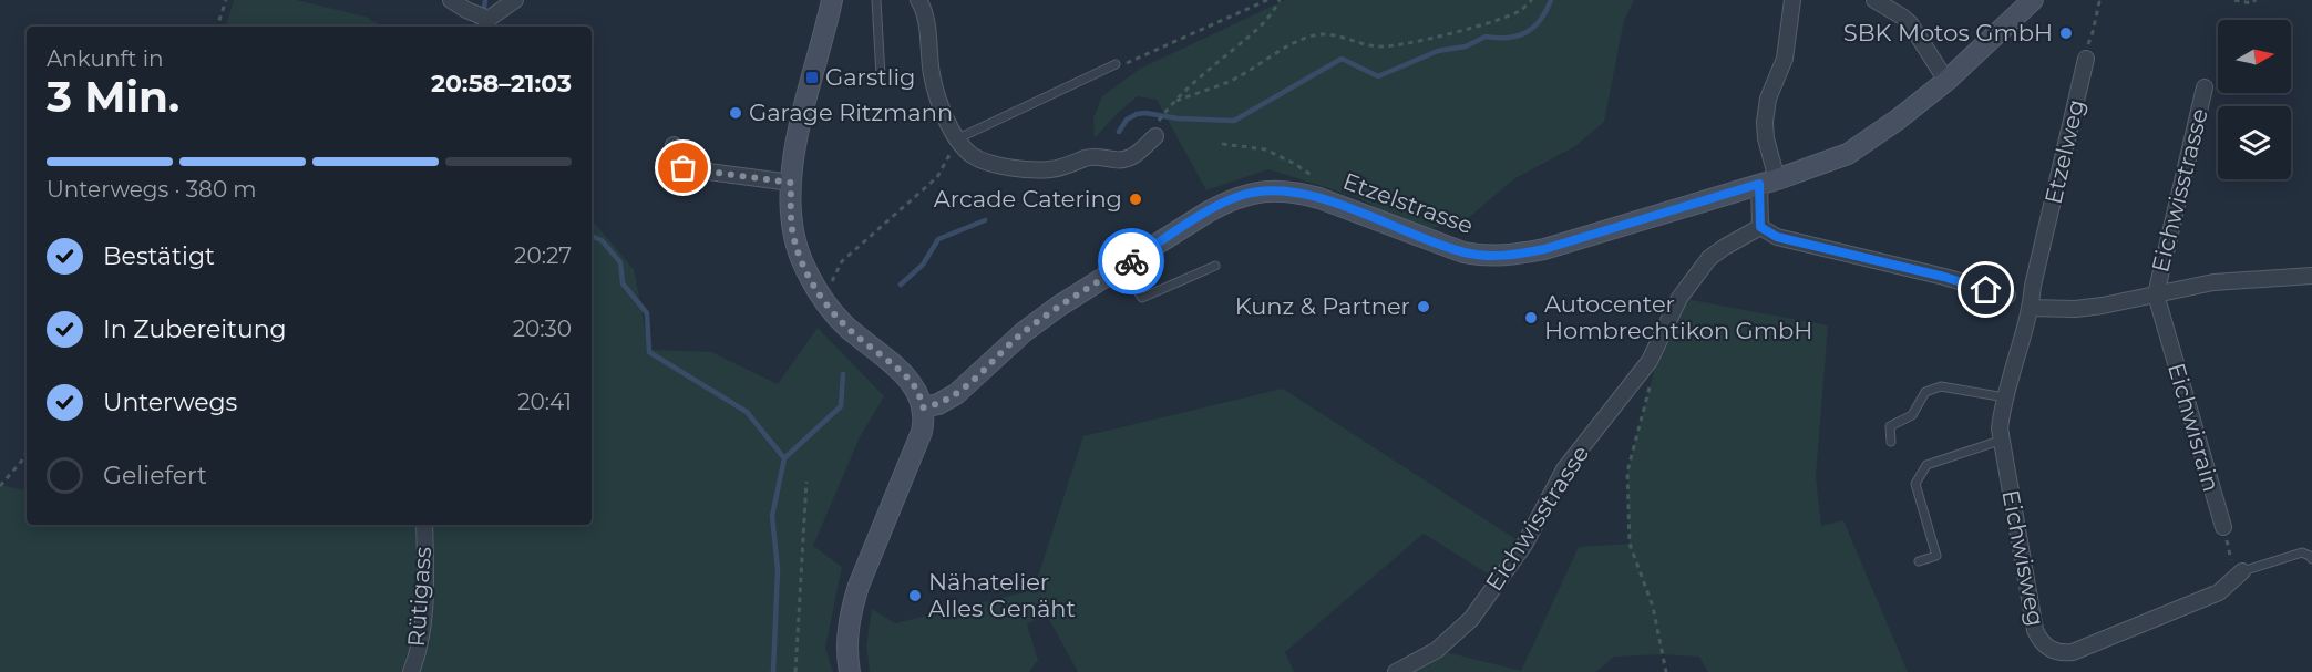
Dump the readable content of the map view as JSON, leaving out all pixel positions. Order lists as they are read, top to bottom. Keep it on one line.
{"streets":{"street":["Etzelweg","Eichwisstrasse","Etzelstrasse","Eichwisrain","Eichwisweg","Rütigass"]},"crossings":[["Etzelweg","Eichwisstrasse"],["Etzelweg","Eichwisweg"],["Eichwisstrasse","Eichwisrain"],["Eichwisstrasse","Eichwisweg"]],"places":{"other":["SBK Motos GmbH","Garage Ritzmann","Arcade Catering","Kunz & Partner","Autocenter Hombrechtikon GmbH","Nähatelier Alles Genäht"],"transit":["Garstlig"]},"north":"right","page":{"heading":["3 Min.","Ankunft in","20:58–21:03"],"bar":"Unterwegs · 380 m","list":[["Bestätigt","20:27"],["In Zubereitung","20:30"],["Unterwegs","20:41"],"Geliefert"]}}
